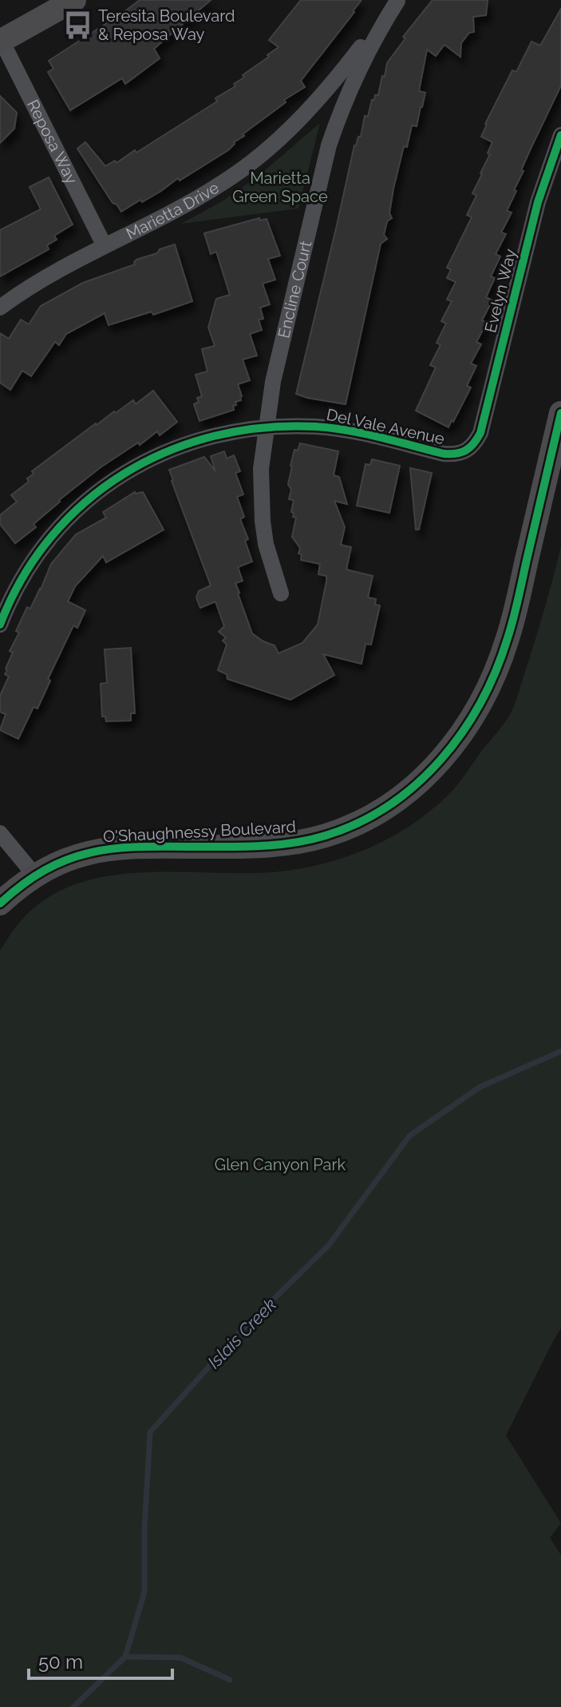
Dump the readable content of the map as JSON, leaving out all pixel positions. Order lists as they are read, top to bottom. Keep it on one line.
{"streets":{"main road":["O'Shaughnessy Boulevard"],"street":["Reposa Way","Marietta Drive","Encline Court","Evelyn Way","Del Vale Avenue"]},"crossings":[["Reposa Way","Marietta Drive"],["Marietta Drive","Encline Court"],["Encline Court","Del Vale Avenue"],["Evelyn Way","Del Vale Avenue"]],"water":["Islais Creek"],"parks":["Marietta Green Space","Glen Canyon Park"],"places":{"bus stop":["Teresita Boulevard & Reposa Way"]},"scale_bar":"50 m"}
